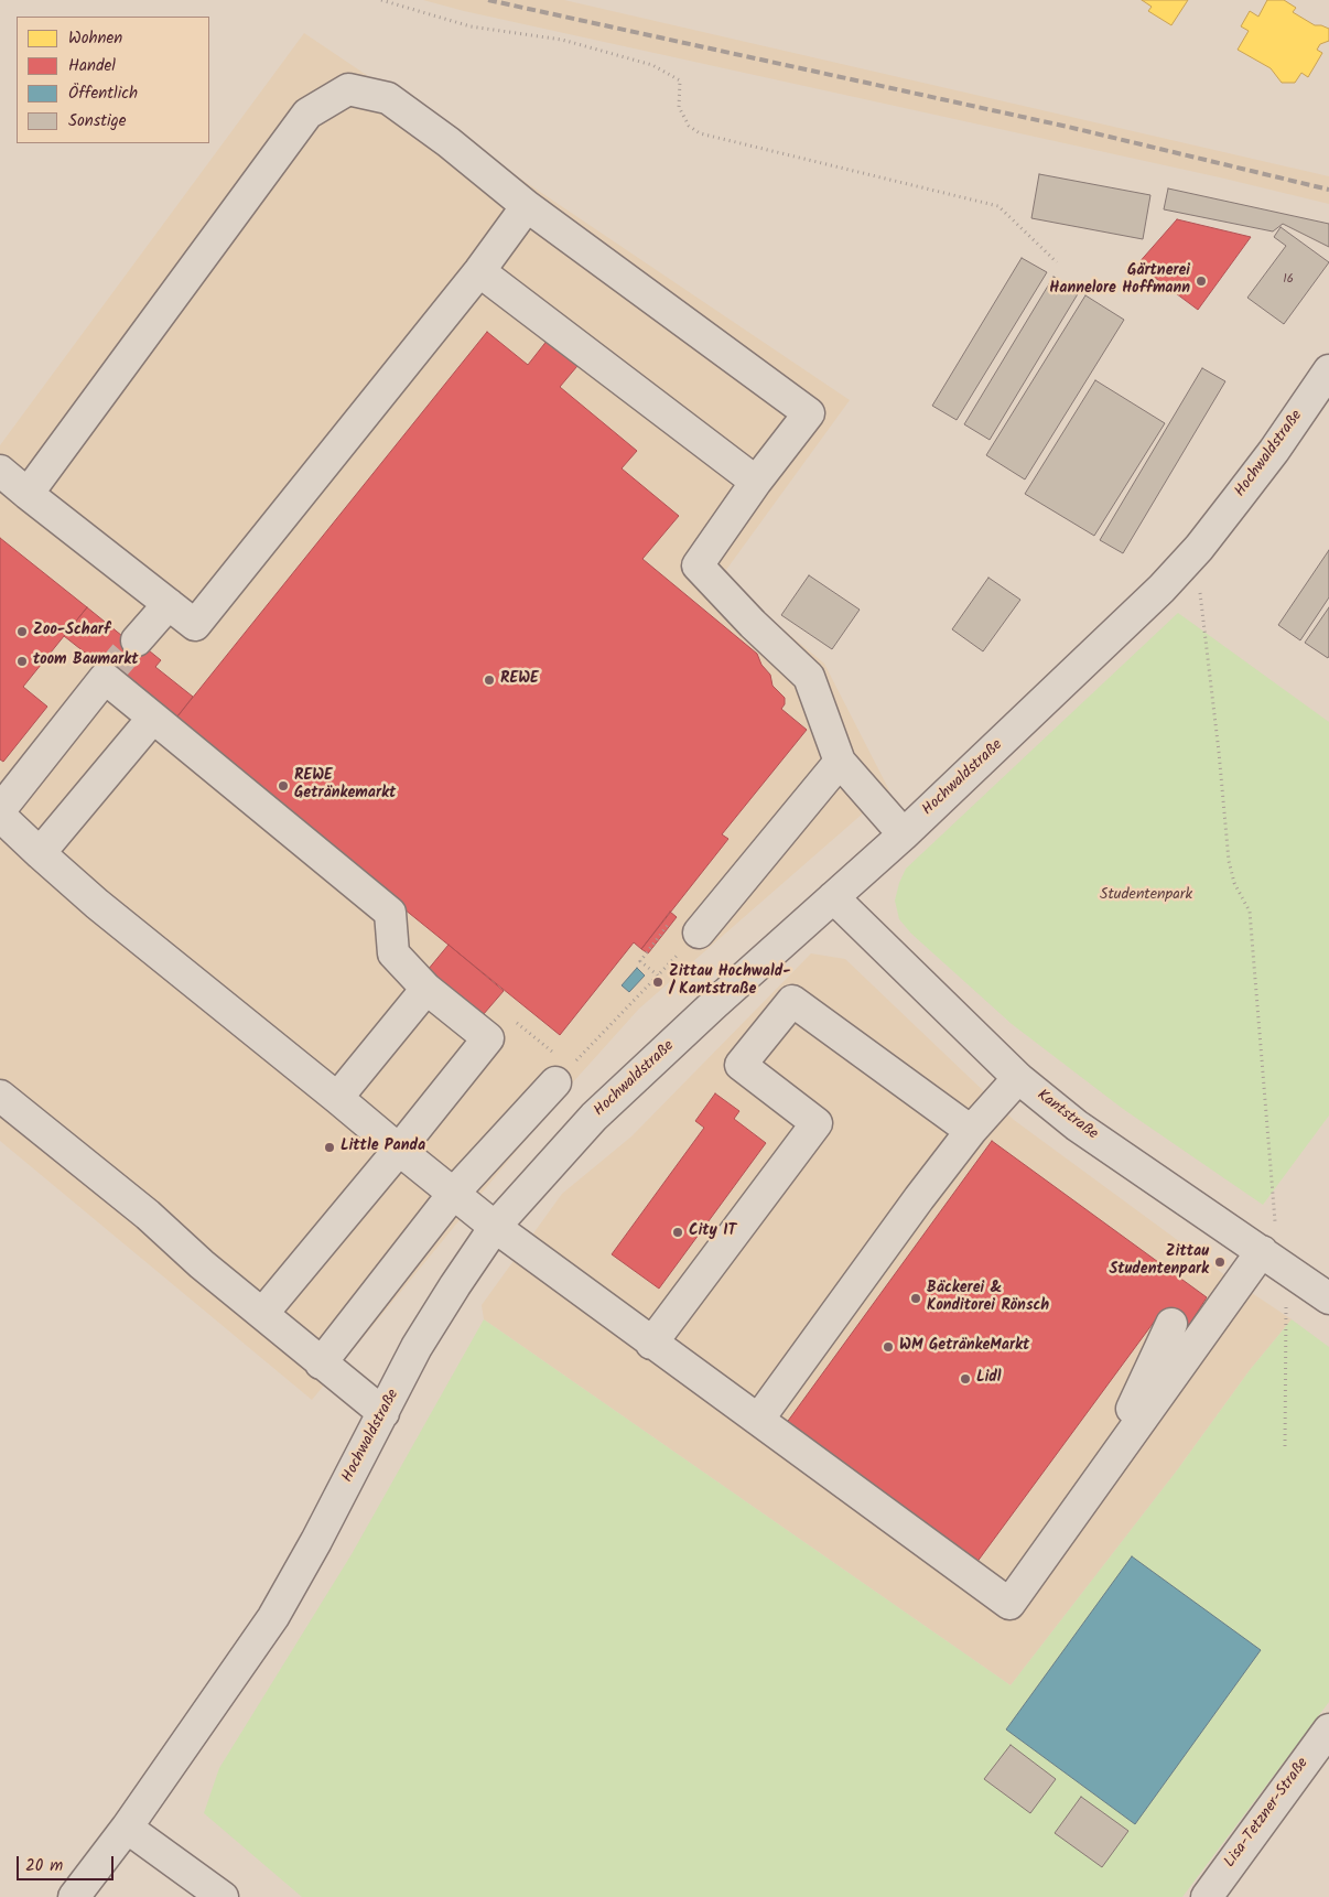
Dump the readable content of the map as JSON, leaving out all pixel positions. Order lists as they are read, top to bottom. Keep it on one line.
{"streets":{"street":["Hochwaldstraße","Kantstraße","Lisa-Tetzner-Straße"]},"crossings":[["Hochwaldstraße","Kantstraße"]],"parks":["Studentenpark"],"places":["Gärtnerei Hannelore Hoffmann","Zoo-Scharf","toom Baumarkt","REWE","REWE Getränkemarkt","Zittau Hochwald- / Kantstraße","Little Panda","City IT","Zittau Studentenpark","Bäckerei & Konditorei Rönsch","WM GetränkeMarkt","Lidl"],"house_numbers":["16"],"legend":["Wohnen","Handel","Öffentlich","Sonstige"],"scale_bar":"20 m"}
